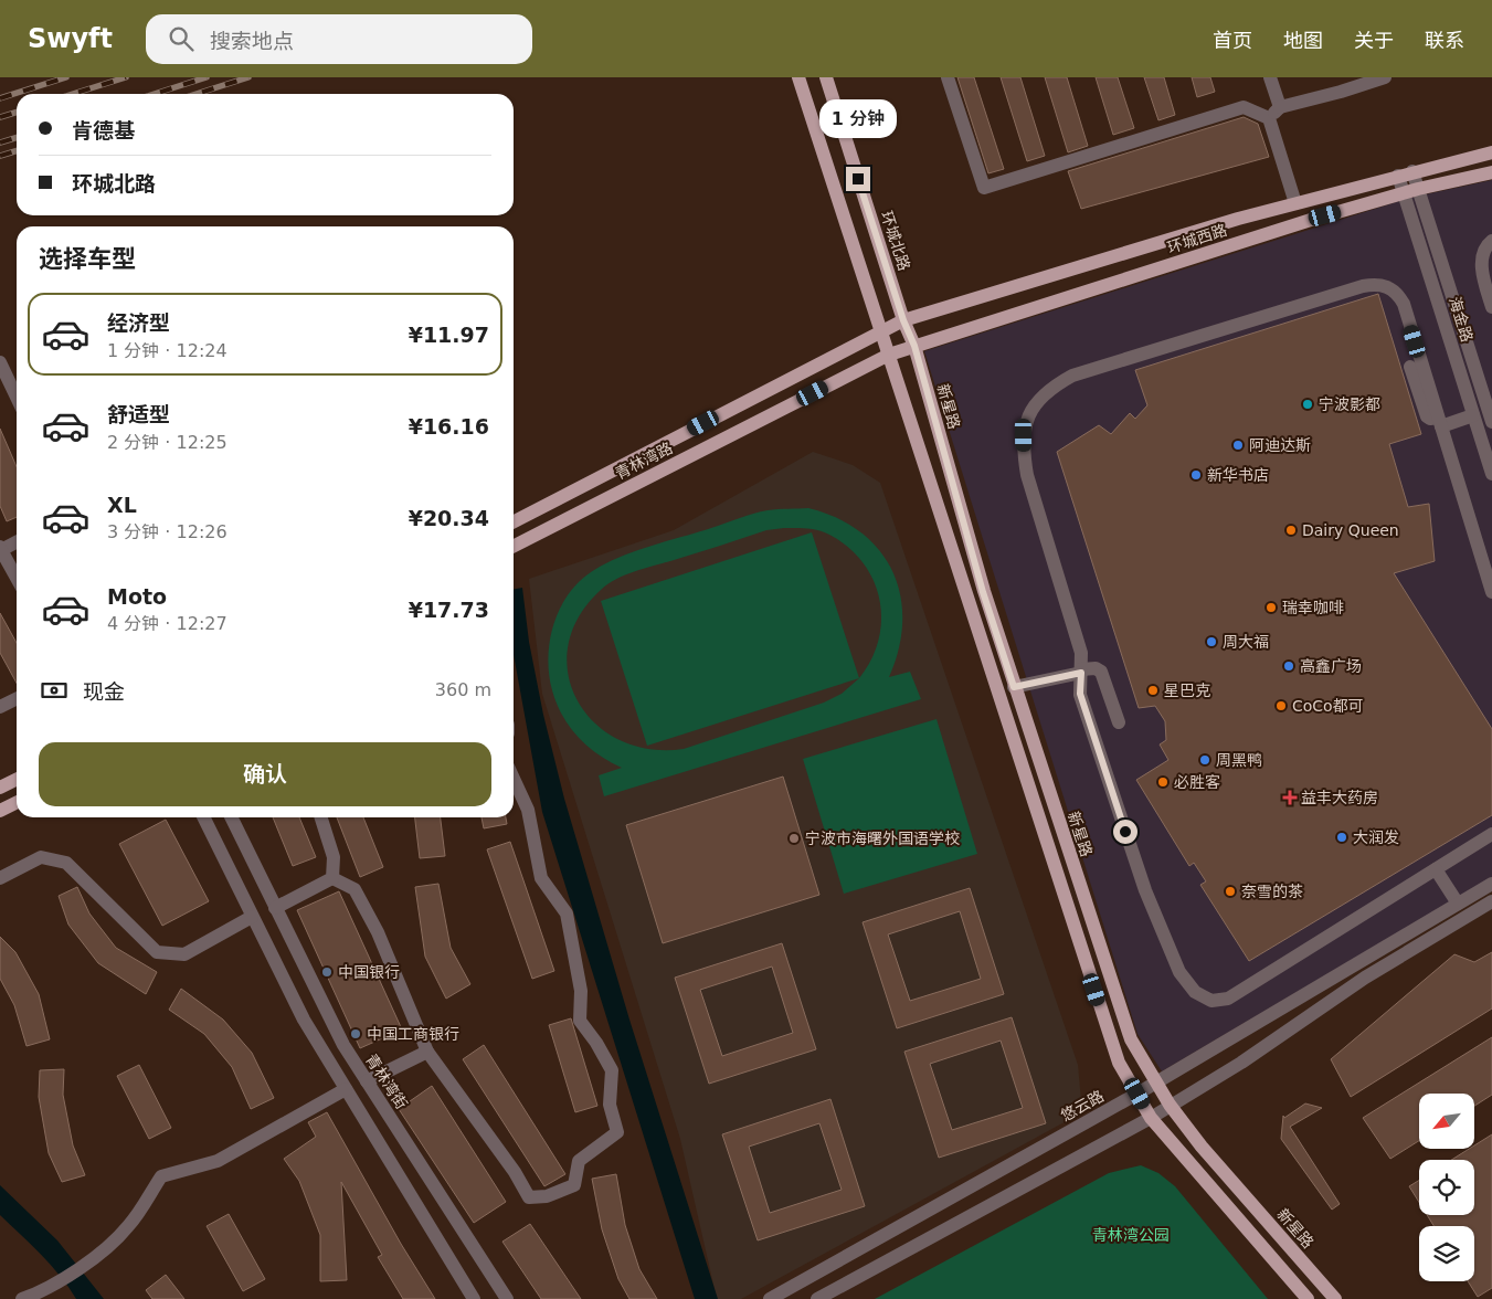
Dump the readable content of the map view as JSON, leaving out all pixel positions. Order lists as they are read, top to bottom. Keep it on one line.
{"streets":{"main road":["环城西路","环城北路","新星路","青林湾路"],"street":["海金路","青林湾街","悠云路"]},"crossings":[["环城西路","海金路"],["环城西路","新星路"],["环城西路","青林湾路"],["环城北路","新星路"],["环城北路","青林湾路"],["海金路","青林湾路"],["新星路","青林湾路"],["新星路","悠云路"]],"parks":["青林湾公园"],"places":{"other":["宁波影都","阿迪达斯","新华书店","Dairy Queen","瑞幸咖啡","周大福","高鑫广场","星巴克","CoCo都可","周黑鸭","必胜客","大润发","宁波市海曙外国语学校","奈雪的茶","中国银行","中国工商银行"],"health":["益丰大药房"]},"north":"bottom left","page":{"header":"Swyft","search":"搜索地点","nav":["首页","地图","关于","联系"],"banner":["肯德基","环城北路"],"bubble":"1 分钟","heading":"选择车型","list":[{"name":"经济型","note":"1 分钟 · 12:24","value":"¥11.97"},{"name":"舒适型","note":"2 分钟 · 12:25","value":"¥16.16"},{"name":"XL","note":"3 分钟 · 12:26","value":"¥20.34"},{"name":"Moto","note":"4 分钟 · 12:27","value":"¥17.73"}],"pay":["现金","360 m"],"buttons":"确认"}}
